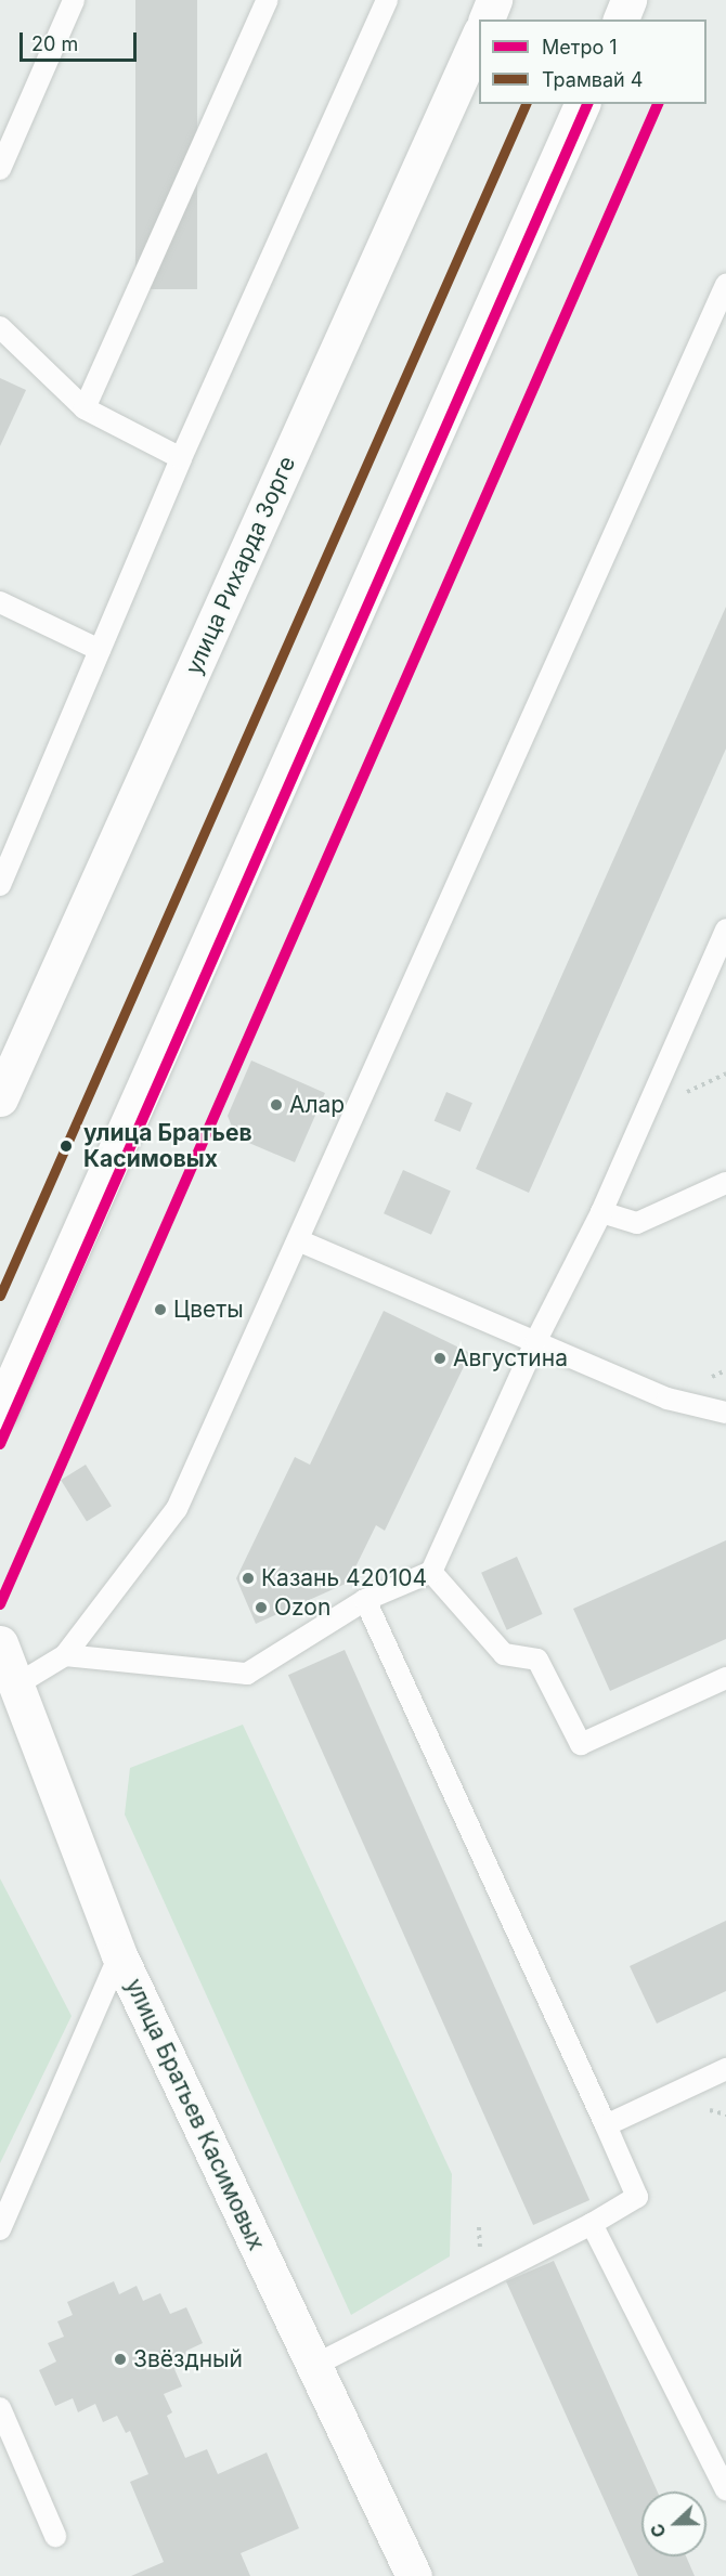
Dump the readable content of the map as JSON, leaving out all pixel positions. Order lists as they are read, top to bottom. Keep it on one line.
{"streets":{"main road":["улица Рихарда Зорге","улица Братьев Касимовых"]},"places":["Алар","улица Братьев Касимовых","Цветы","Августина","Казань 420104","Ozon","Звёздный"],"lines":["metro line 1","tram line 4"],"legend":["Метро 1","Трамвай 4"],"scale_bar":"20 m","north":"left"}
